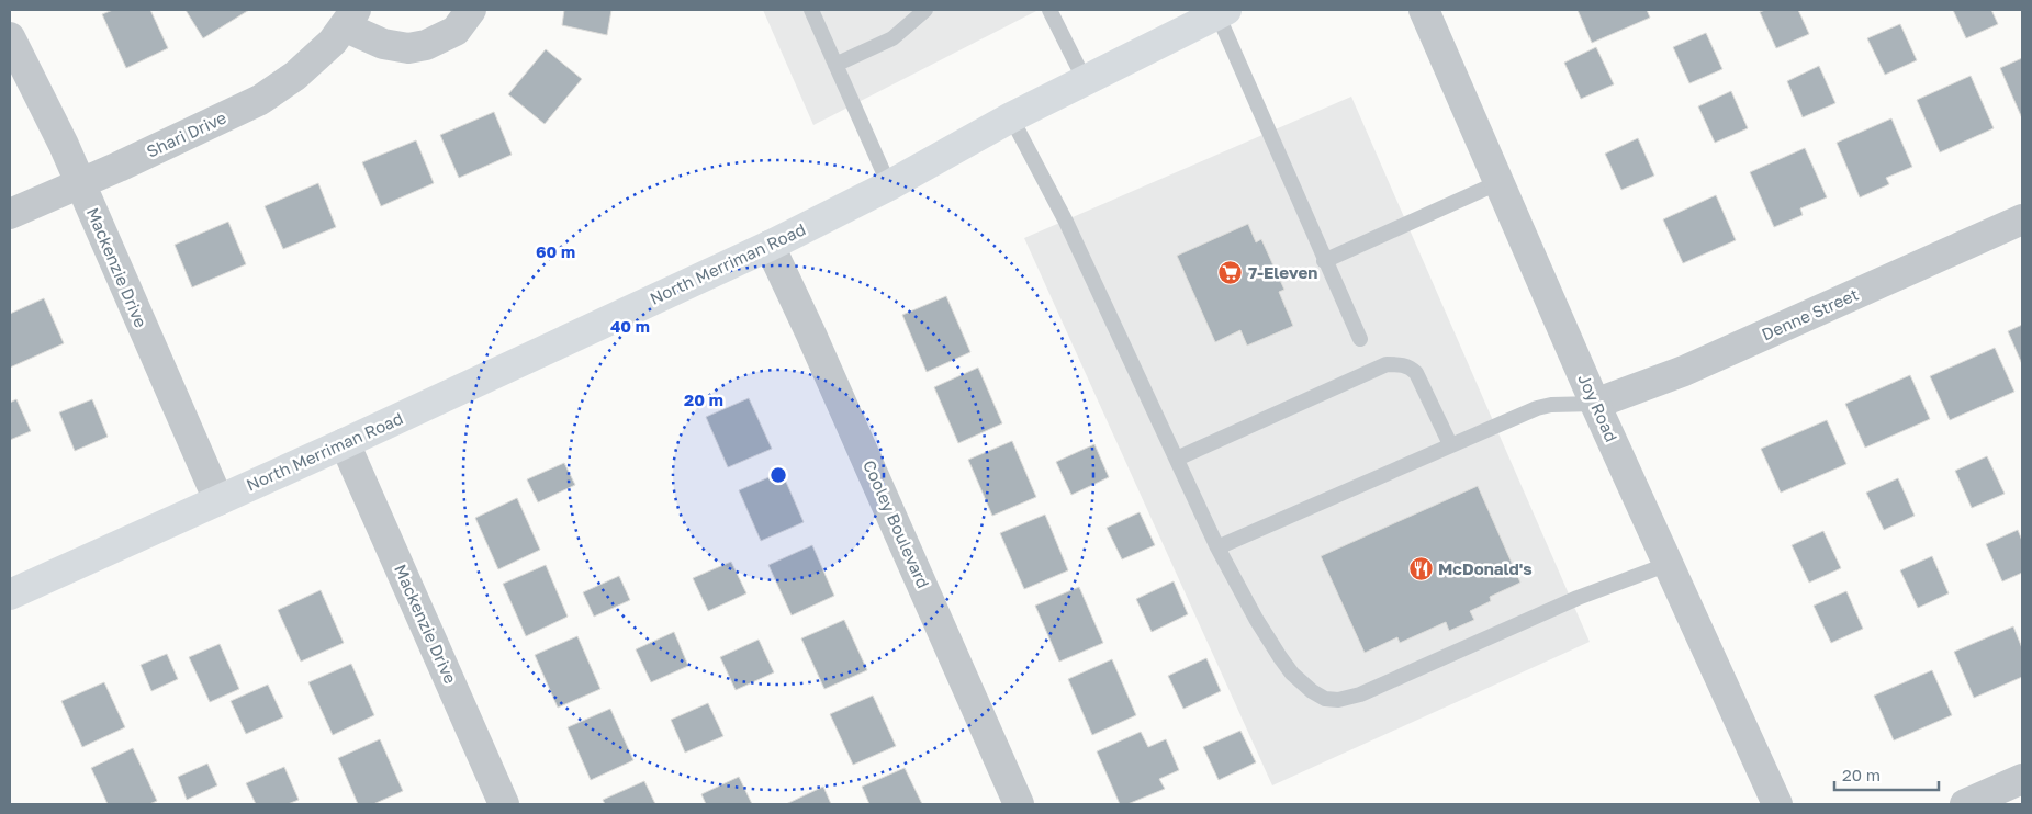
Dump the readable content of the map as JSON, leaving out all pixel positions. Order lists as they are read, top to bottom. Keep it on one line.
{"streets":{"main road":["North Merriman Road"],"street":["Shari Drive","Mackenzie Drive","Denne Street","Joy Road","Cooley Boulevard"]},"crossings":[["Shari Drive","Mackenzie Drive"],["North Merriman Road","Mackenzie Drive"],["North Merriman Road","Cooley Boulevard"],["Denne Street","Joy Road"]],"places":{"supermarket":["7-Eleven"],"restaurant":["McDonald's"]},"scale_bar":"20 m","rings":["60 m","40 m","20 m"]}
